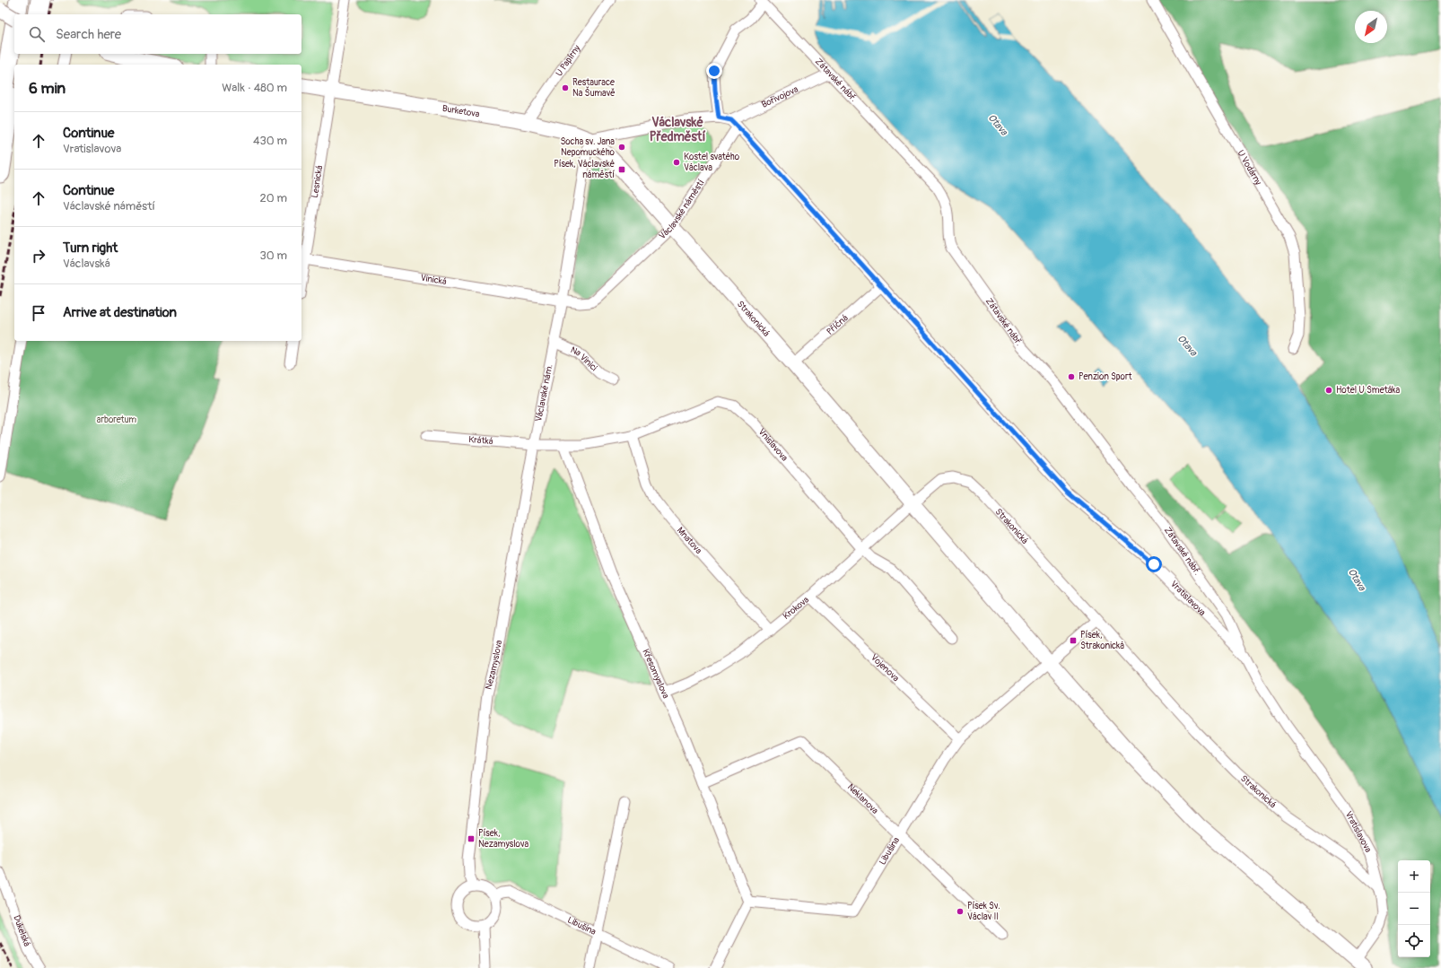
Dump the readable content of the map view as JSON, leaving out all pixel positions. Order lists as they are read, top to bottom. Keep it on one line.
{"streets":{"main road":["Burketova","Strakonická"],"street":["U Papírny","Zátavské nábř.","Bořivojova","U Vodárny","Lesnická","Václavské náměstí","Vinická","Příčná","Na Vinici","Václavské nám.","Krátká","Vnislavova","Mnatova","Vratislavova","Krokova","Nezamyslova","Vojenova","Křesomyslova","Neklanova","Libušina","Dukelská"]},"crossings":[["U Papírny","Burketova"],["Zátavské nábř.","Bořivojova"],["Zátavské nábř.","Vratislavova"],["Bořivojova","Václavské náměstí"],["Bořivojova","Vratislavova"],["Burketova","Lesnická"],["Burketova","Strakonická"],["Lesnická","Vinická"],["Václavské náměstí","Vinická"],["Václavské náměstí","Strakonická"],["Václavské náměstí","Vratislavova"],["Strakonická","Příčná"],["Strakonická","Vratislavova"],["Strakonická","Krokova"],["Strakonická","Libušina"],["Příčná","Vratislavova"],["Na Vinici","Václavské nám."],["Václavské nám.","Krátká"],["Václavské nám.","Vnislavova"],["Václavské nám.","Nezamyslova"],["Krátká","Vnislavova"],["Krátká","Nezamyslova"],["Vnislavova","Mnatova"],["Vnislavova","Krokova"],["Vnislavova","Nezamyslova"],["Vnislavova","Křesomyslova"],["Mnatova","Krokova"],["Krokova","Vojenova"],["Krokova","Křesomyslova"],["Nezamyslova","Libušina"],["Vojenova","Libušina"],["Křesomyslova","Neklanova"],["Křesomyslova","Libušina"],["Neklanova","Libušina"]],"districts":["Václavské Předměstí"],"water":["Otava"],"parks":["arboretum"],"places":{"other":["Restaurace Na Šumavě","Socha sv. Jana Nepomuckého","Kostel svatého Václava","Penzion Sport","Hotel U Smetáka","Písek Sv. Václav II"],"transit":["Písek, Václavské náměstí","Písek, Strakonická","Písek, Nezamyslova"]},"north":"bottom left","page":{"search":"Search here","heading":["6 min","Walk · 480 m"],"list":[["Continue","Vratislavova","430 m"],["Continue","Václavské náměstí","20 m"],["Turn right","Václavská","30 m"],"Arrive at destination"],"map_buttons":["+","−"]}}
